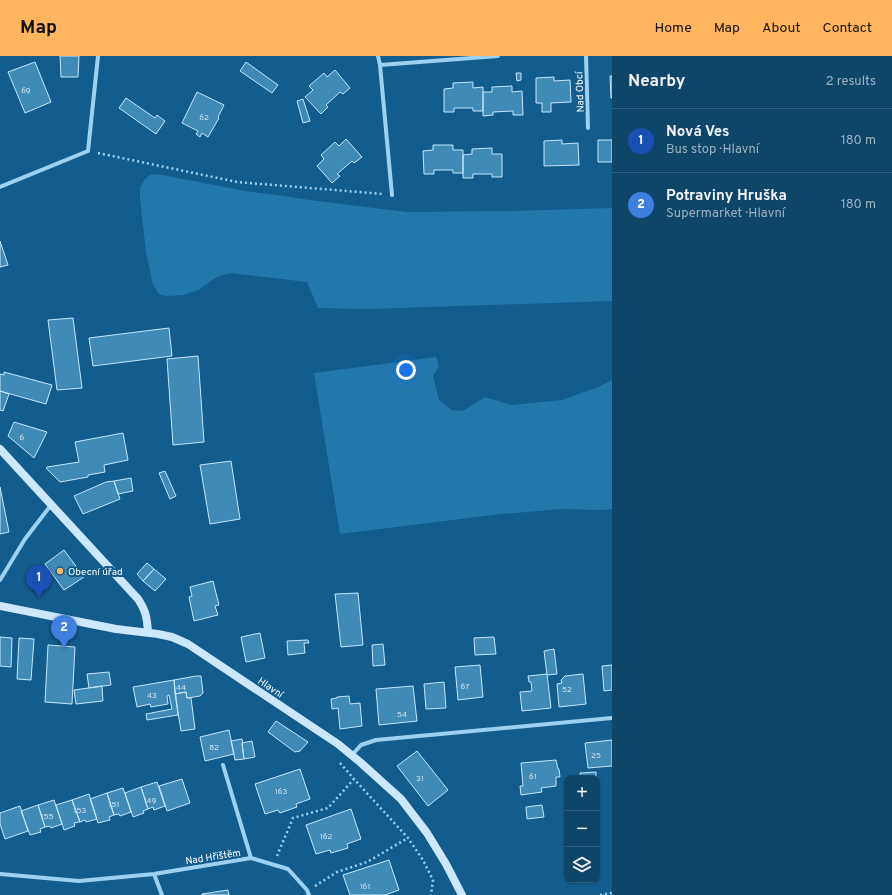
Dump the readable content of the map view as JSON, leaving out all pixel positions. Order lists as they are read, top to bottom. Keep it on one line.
{"streets":{"street":["Nad Obcí","Hlavní","Nad Hřištěm"]},"places":["Obecní úřad"],"house_numbers":["69","62","6","67","44","52","43","54","82","25","61","31","163","149","151","153","155","162","161"],"page":{"header":"Map","nav":["Home","Map","About","Contact"],"heading":["Nearby","2 results"],"list":[{"mark":"1","name":"Nová Ves","note":"Bus stop · Hlavní","value":"180 m"},{"mark":"2","name":"Potraviny Hruška","note":"Supermarket · Hlavní","value":"180 m"}],"pins":["1","2"],"map_buttons":["+","−"]}}
